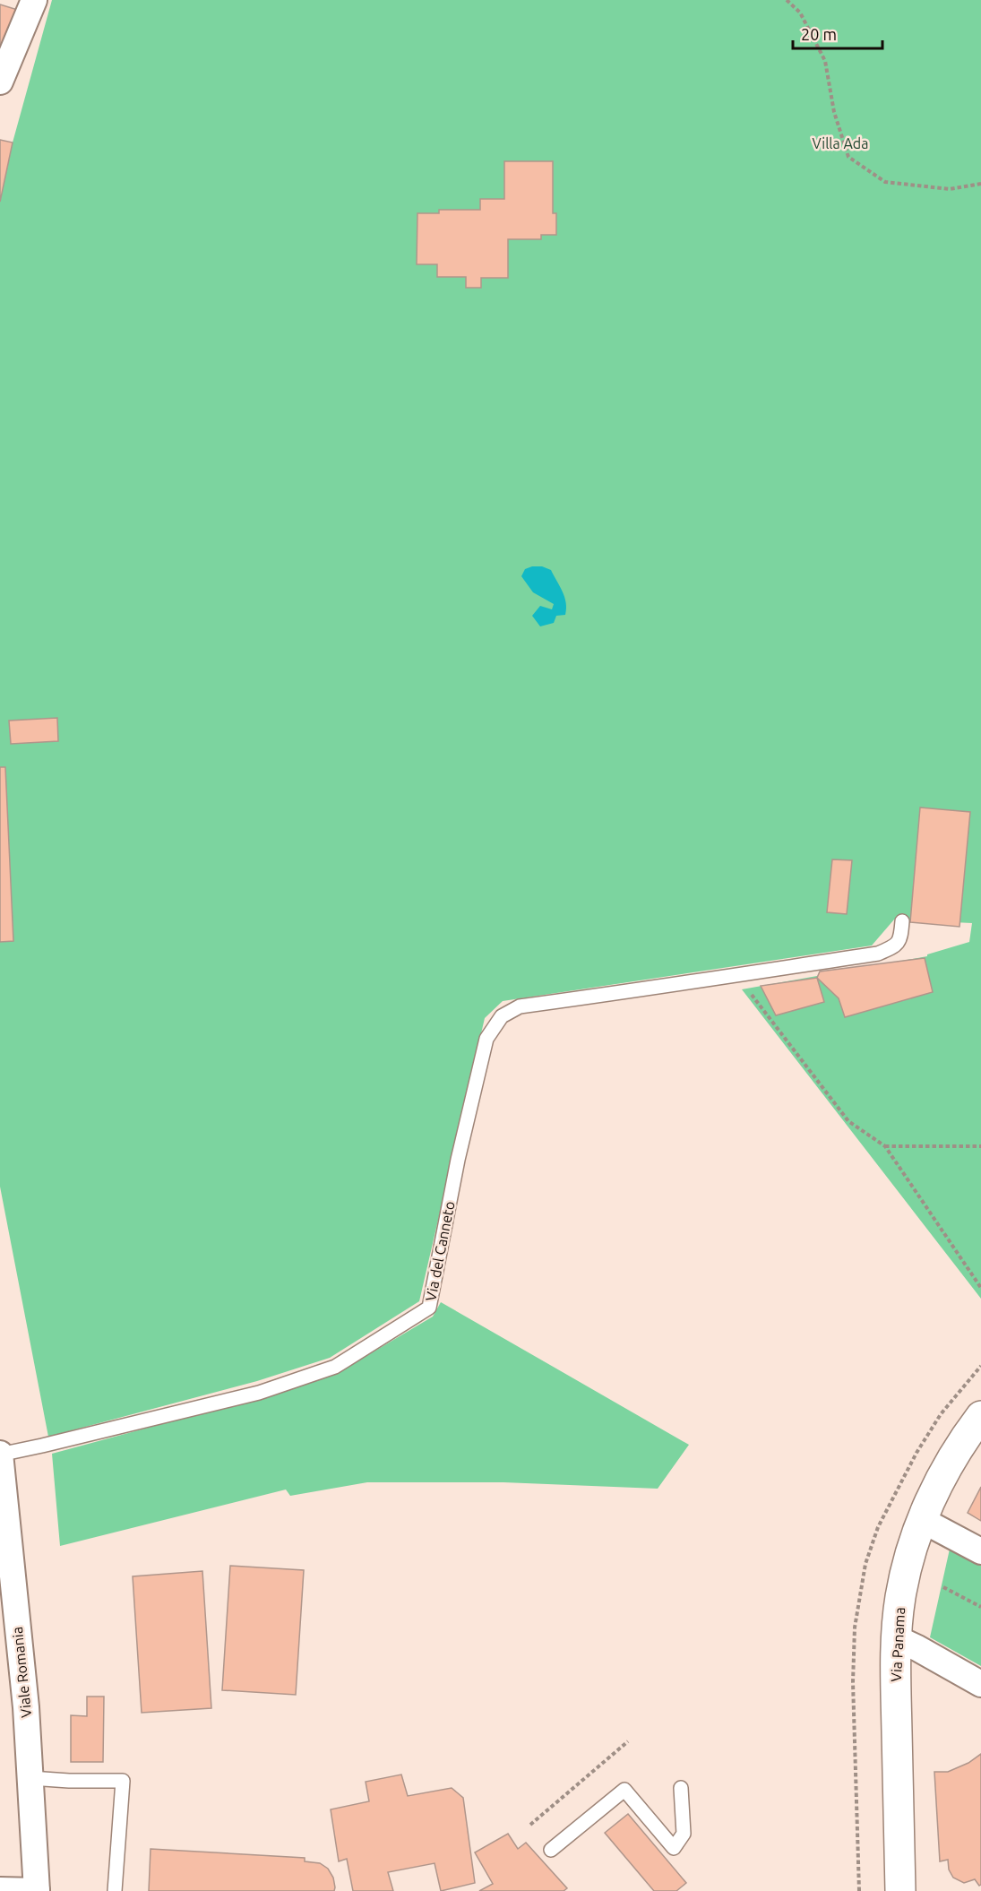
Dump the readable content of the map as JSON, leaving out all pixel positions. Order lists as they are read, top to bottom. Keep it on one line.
{"streets":{"street":["Via Panama","Viale Romania"],"lane":["Via del Canneto"]},"crossings":[["Via del Canneto","Viale Romania"]],"parks":["Villa Ada"],"scale_bar":"20 m"}
